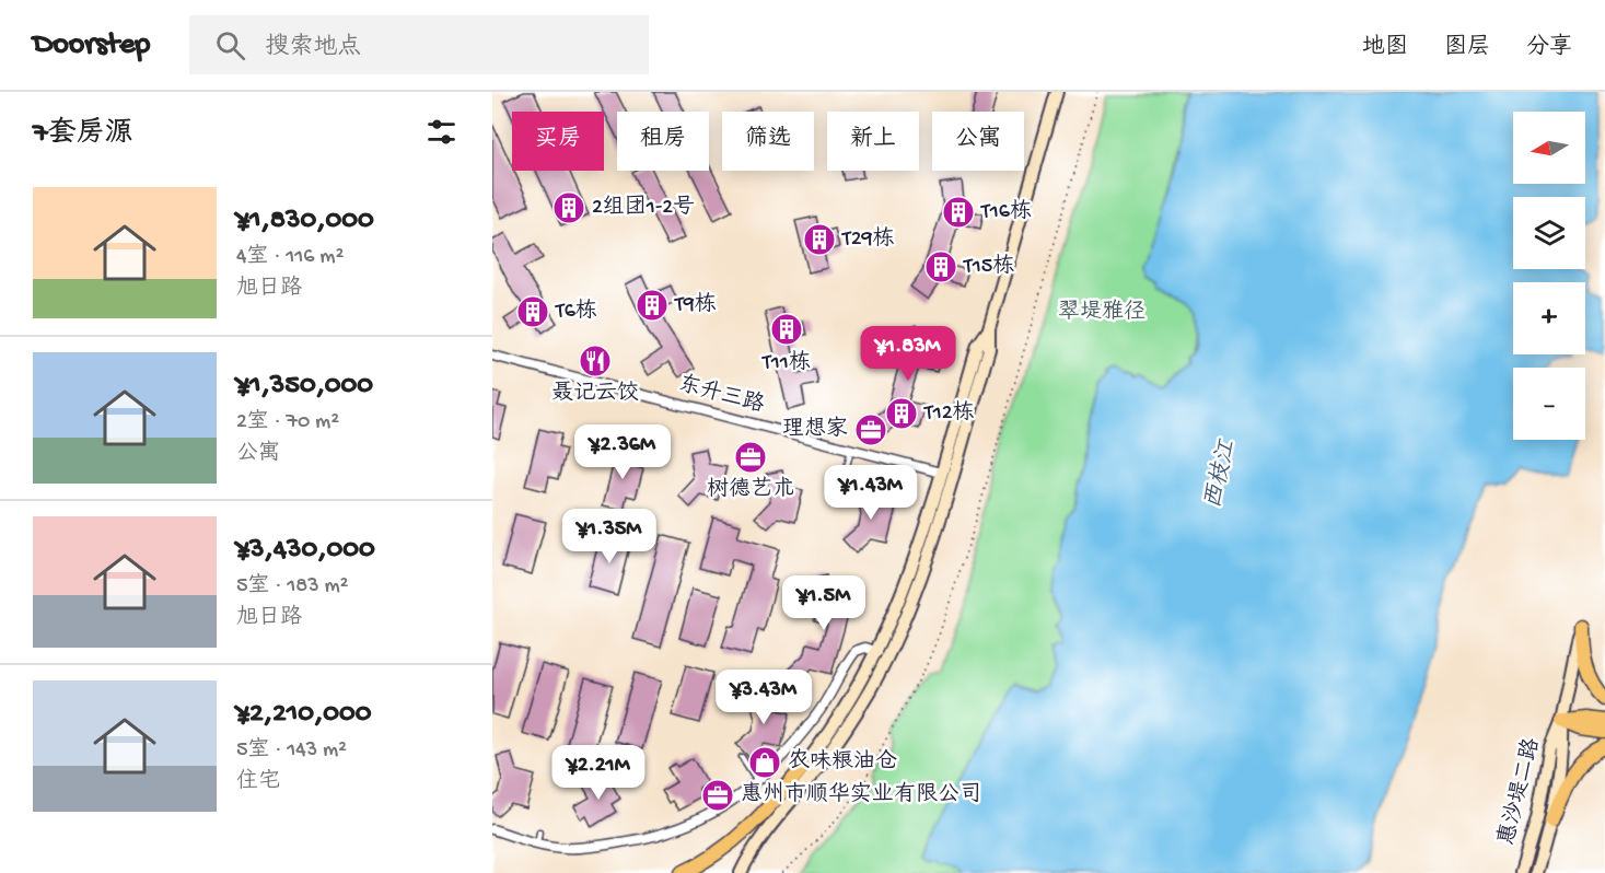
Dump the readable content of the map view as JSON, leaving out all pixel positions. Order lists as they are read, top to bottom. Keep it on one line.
{"streets":{"main road":["惠沙堤二路"],"street":["东升三路"]},"water":["西枝江"],"parks":["翠堤雅径"],"places":{"building":["2组团1-2号","T16栋","T29栋","T15栋","T9栋","T6栋","T11栋","T12栋"],"restaurant":["聂记云饺"],"office":["理想家","树德艺术","惠州市顺华实业有限公司"],"shop":["农味粮油仓"]},"north":"left","page":{"header":"Doorstep","search":"搜索地点","nav":["地图","图层","分享"],"heading":"7套房源","map_buttons":["+","−"],"chip":["买房","租房","筛选","新上","公寓"],"list":[{"name":"¥1,830,000","note":"4室 · 116 m² · 旭日路"},{"name":"¥1,350,000","note":"2室 · 70 m² · 公寓"},{"name":"¥3,430,000","note":"5室 · 183 m² · 旭日路"},{"name":"¥2,210,000","note":"5室 · 143 m² · 住宅"}],"price":["¥1.83M","¥2.36M","¥1.43M","¥1.35M","¥1.5M","¥3.43M","¥2.21M"]}}
